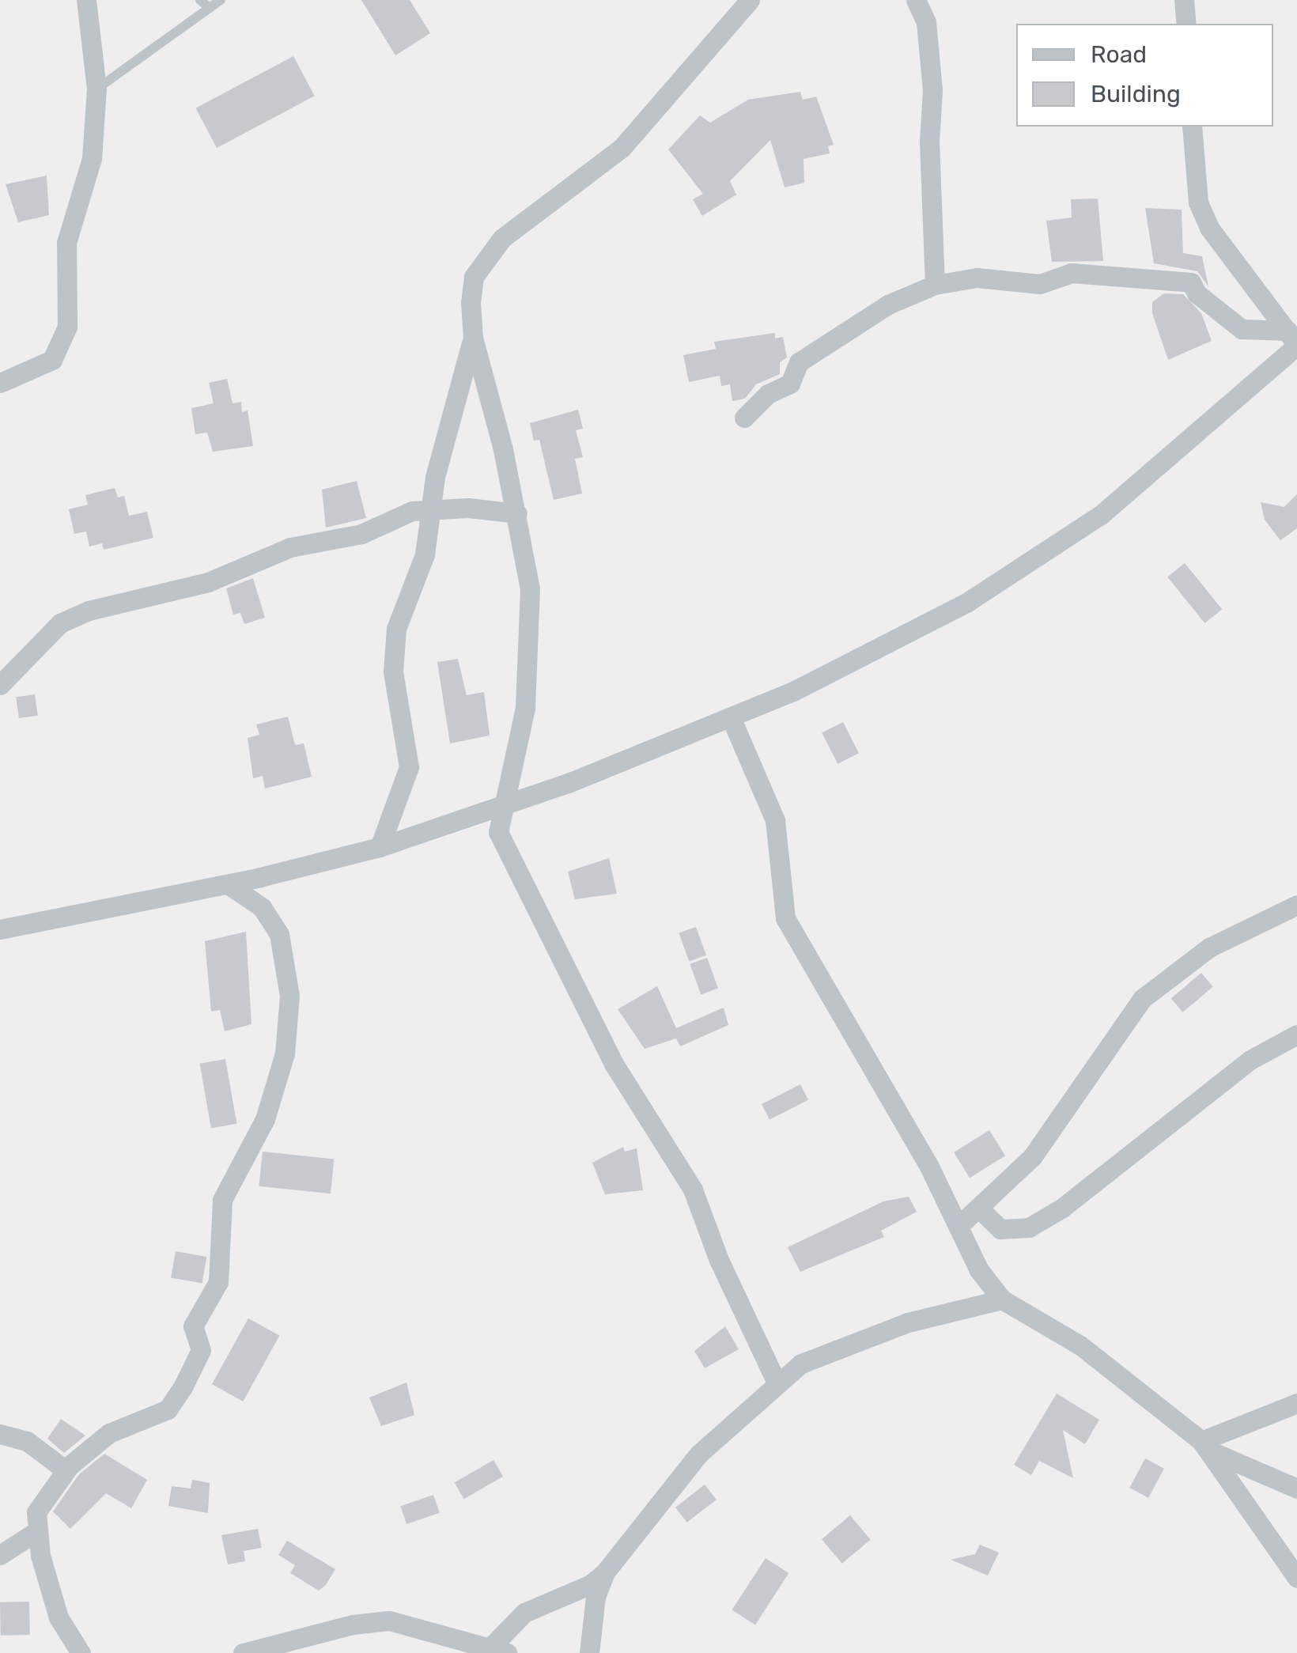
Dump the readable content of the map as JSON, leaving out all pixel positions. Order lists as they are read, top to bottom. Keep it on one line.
{"legend":["Road","Building"]}
